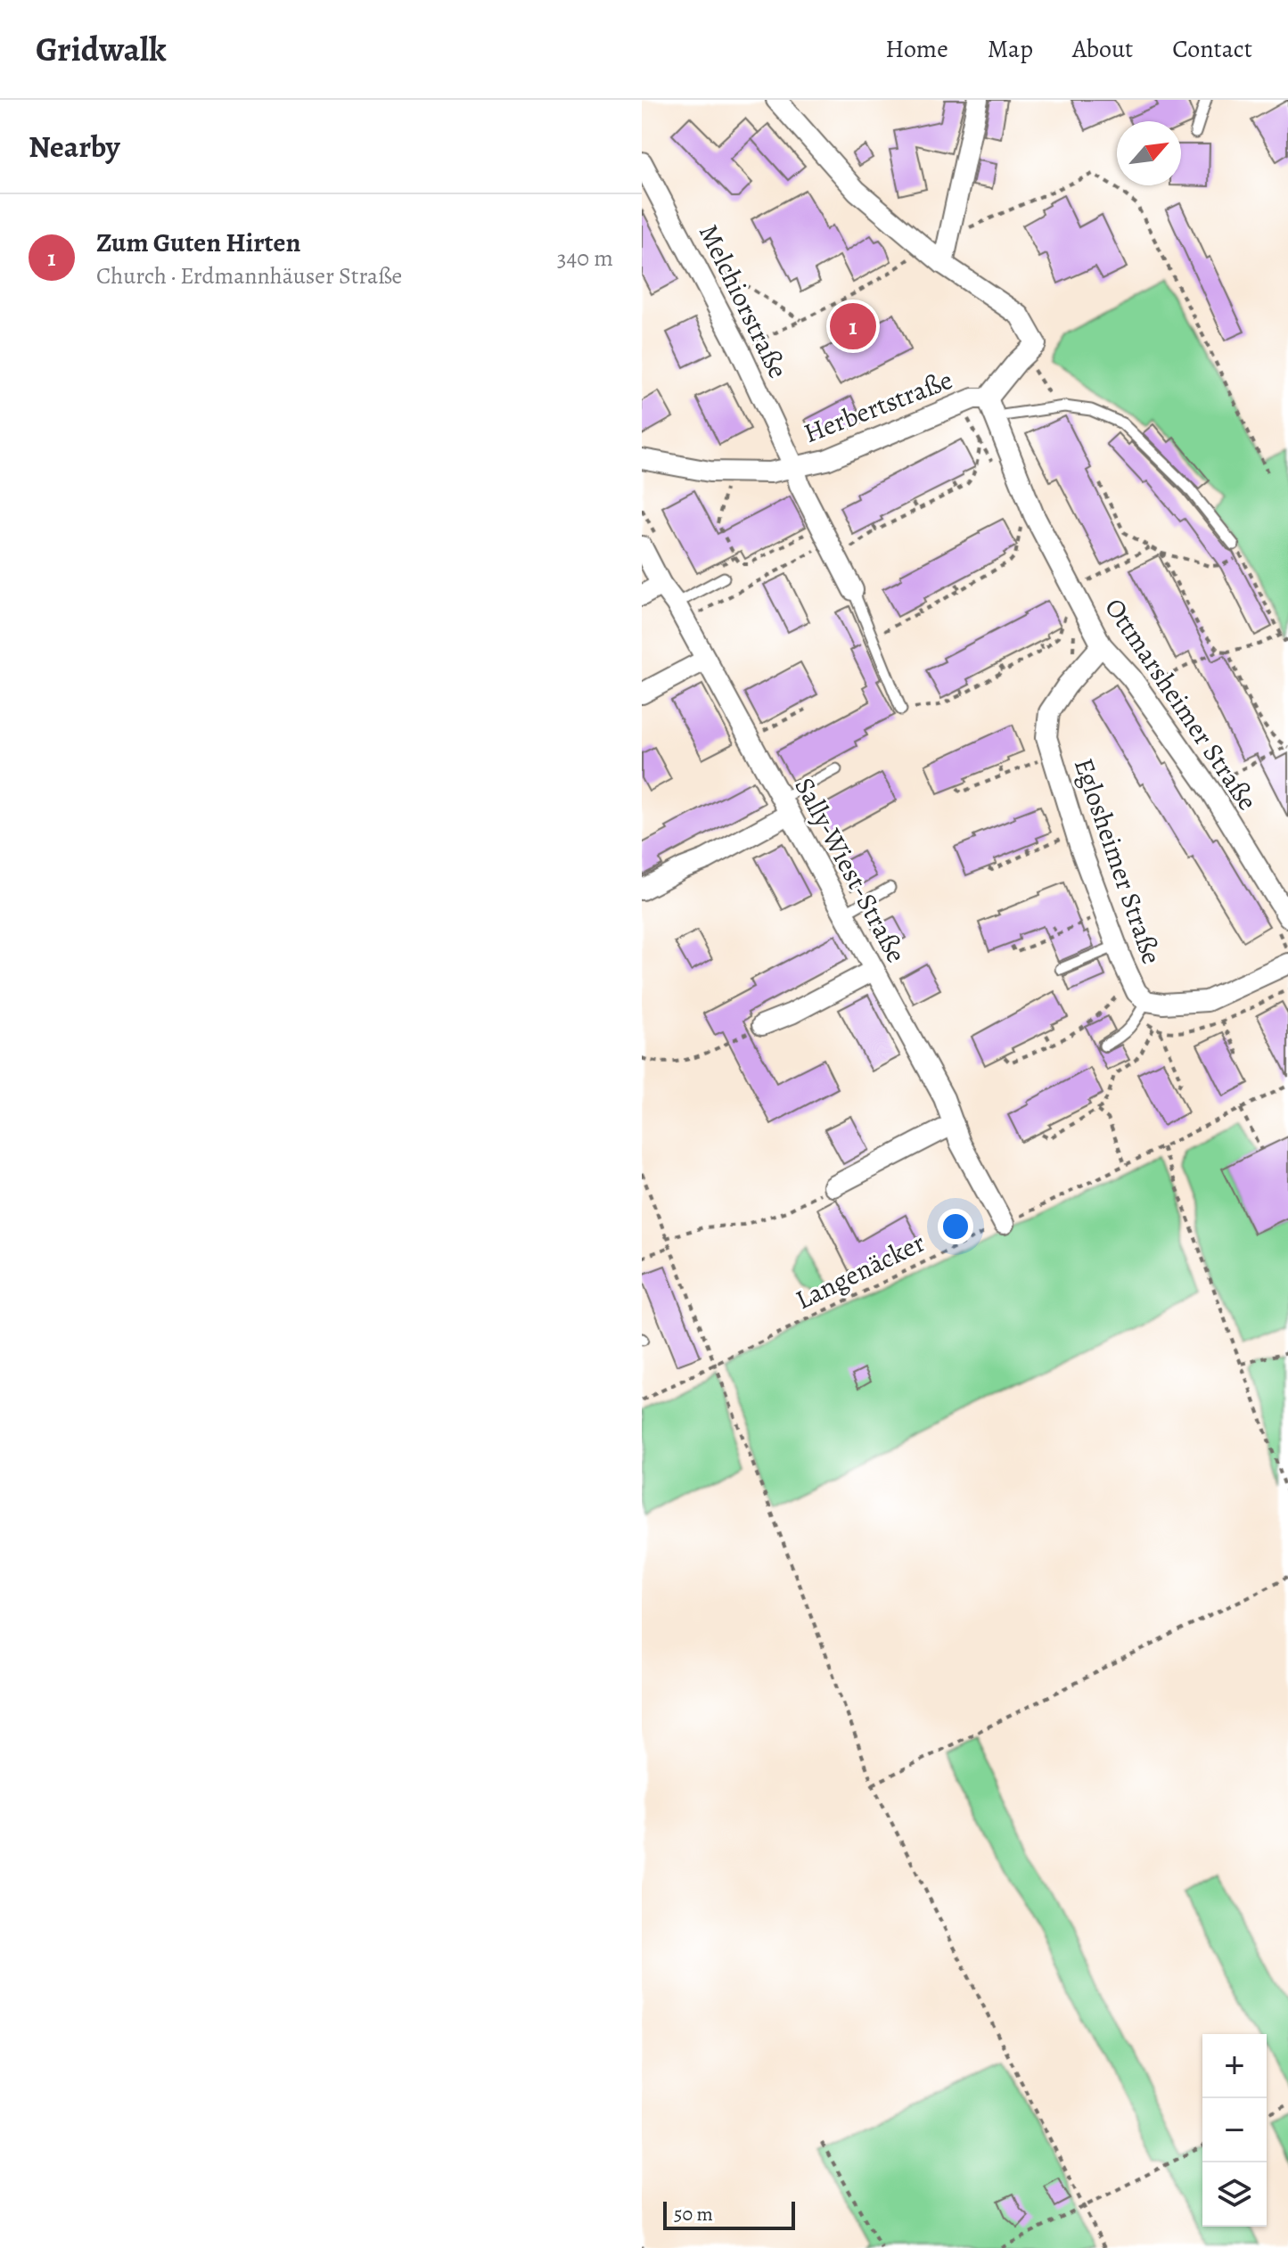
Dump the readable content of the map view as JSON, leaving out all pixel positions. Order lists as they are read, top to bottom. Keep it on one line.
{"streets":{"street":["Melchiorstraße","Herbertstraße","Ottmarsheimer Straße","Eglosheimer Straße","Sally-Wiest-Straße"],"path":["Langenäcker"]},"crossings":[["Melchiorstraße","Herbertstraße"],["Herbertstraße","Ottmarsheimer Straße"],["Ottmarsheimer Straße","Eglosheimer Straße"],["Sally-Wiest-Straße","Langenäcker"]],"scale_bar":"50 m","north":"top right","page":{"header":"Gridwalk","nav":["Home","Map","About","Contact"],"heading":"Nearby","list":[{"mark":"1","name":"Zum Guten Hirten","note":"Church · Erdmannhäuser Straße","value":"340 m"}],"pins":"1","map_buttons":["+","−"],"scale":"50 m"}}
